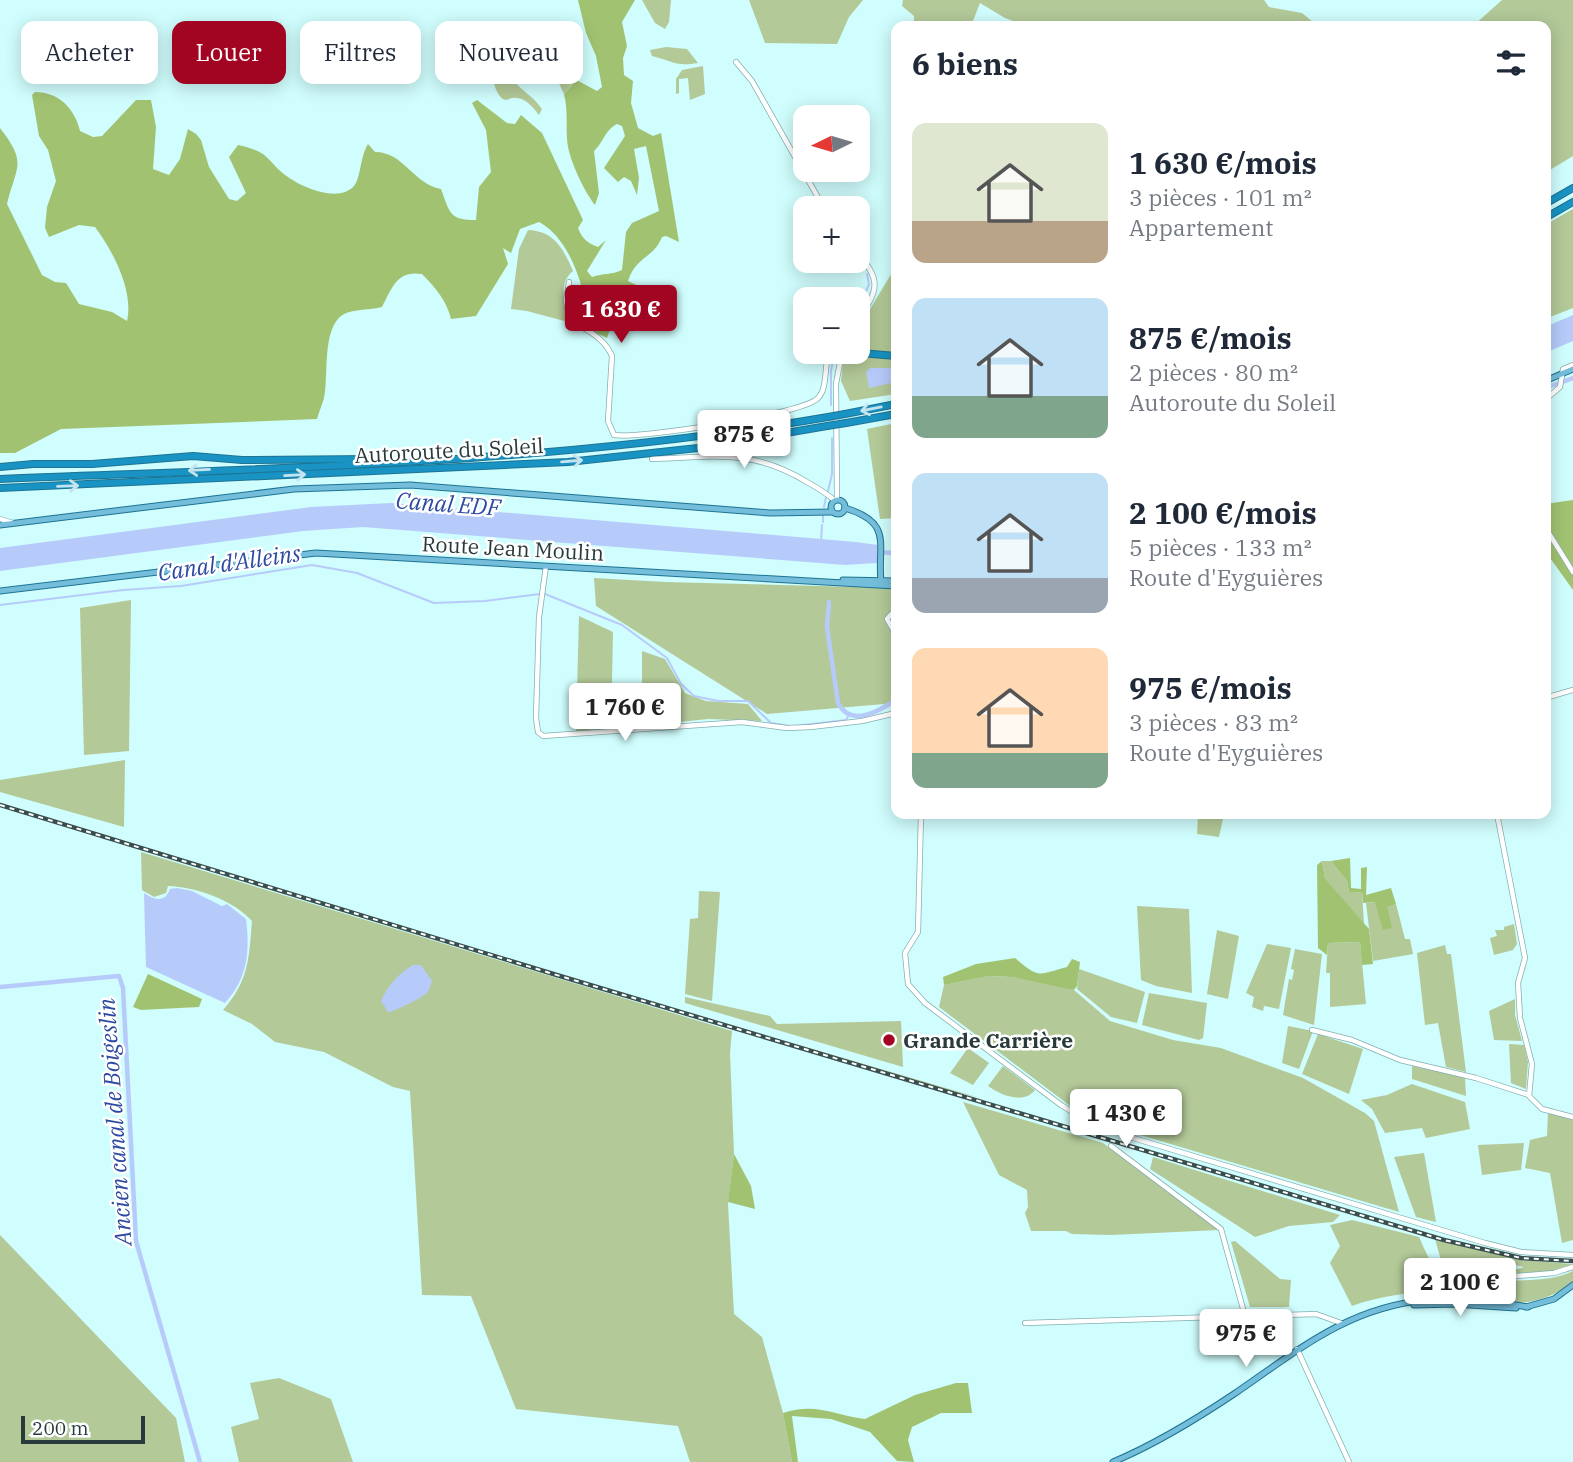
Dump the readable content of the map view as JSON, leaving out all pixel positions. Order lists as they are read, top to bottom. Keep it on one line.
{"streets":{"highway":["Autoroute du Soleil"],"main road":["Route Jean Moulin"]},"water":["Canal EDF","Canal d'Alleins","Ancien canal de Boigeslin"],"places":["Grande Carrière"],"scale_bar":"200 m","north":"left","page":{"chip":["Acheter","Louer","Filtres","Nouveau"],"heading":"6 biens","map_buttons":["+","−"],"list":[{"name":"1 630 €/mois","note":"3 pièces · 101 m² · Appartement"},{"name":"875 €/mois","note":"2 pièces · 80 m² · Autoroute du Soleil"},{"name":"2 100 €/mois","note":"5 pièces · 133 m² · Route d'Eyguières"},{"name":"975 €/mois","note":"3 pièces · 83 m² · Route d'Eyguières"}],"price":["1 630 €","875 €","1 760 €","1 430 €","2 100 €","975 €"],"scale":"200 m"}}
